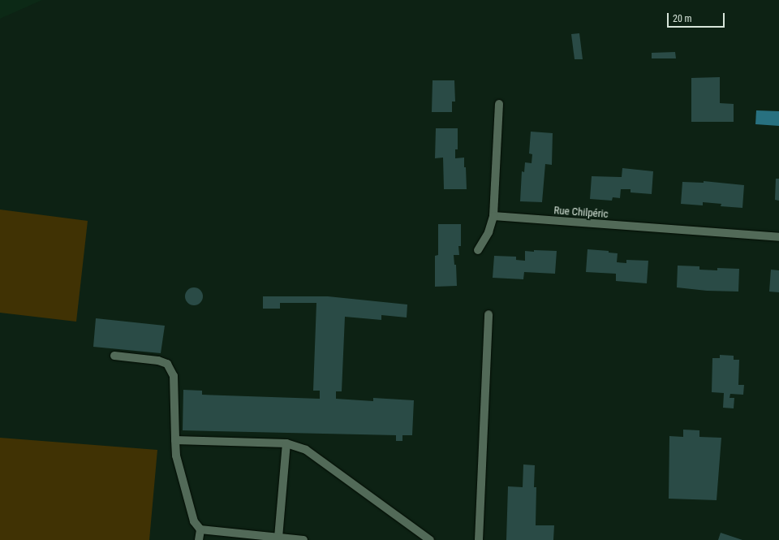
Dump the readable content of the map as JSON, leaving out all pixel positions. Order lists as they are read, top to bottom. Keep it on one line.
{"streets":{"street":["Rue Chilpéric"]},"scale_bar":"20 m"}
